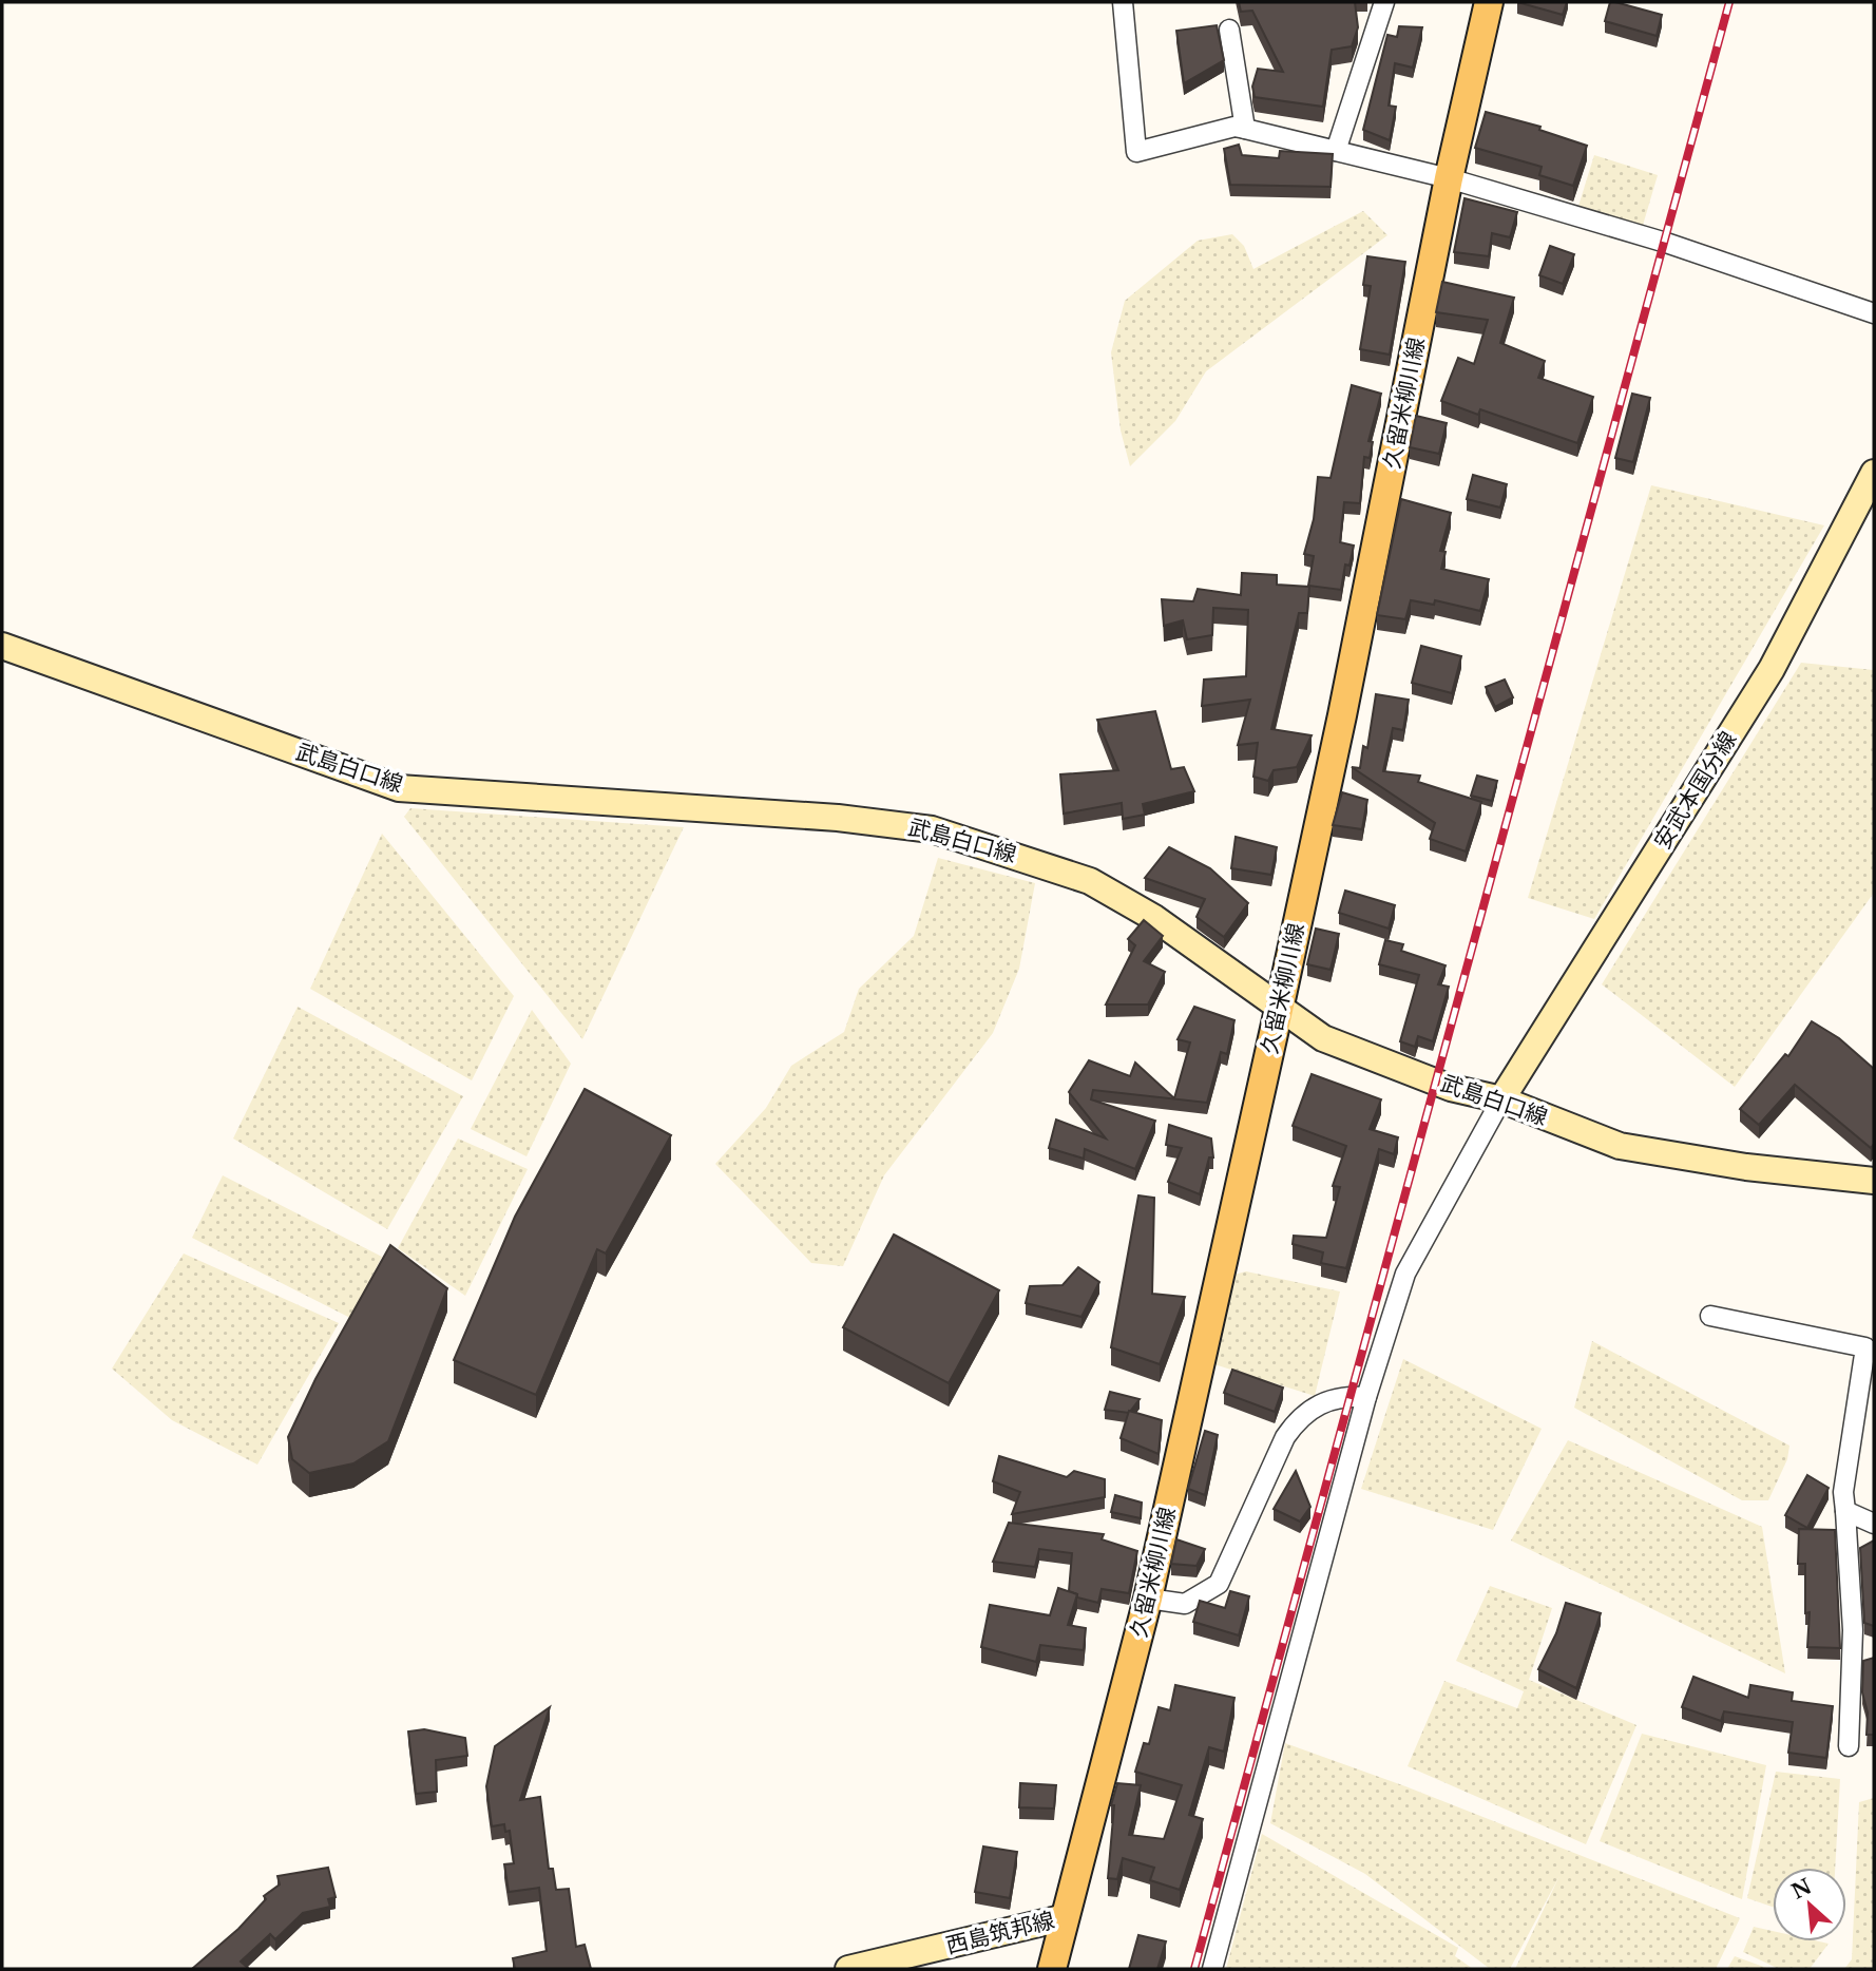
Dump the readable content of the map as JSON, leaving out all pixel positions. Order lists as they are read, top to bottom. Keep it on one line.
{"streets":{"main road":["久留米柳川線","武島白口線","安武本国分線","西島筑邦線"]},"crossings":[["久留米柳川線","武島白口線"],["久留米柳川線","西島筑邦線"],["武島白口線","安武本国分線"]],"north":"top left"}
